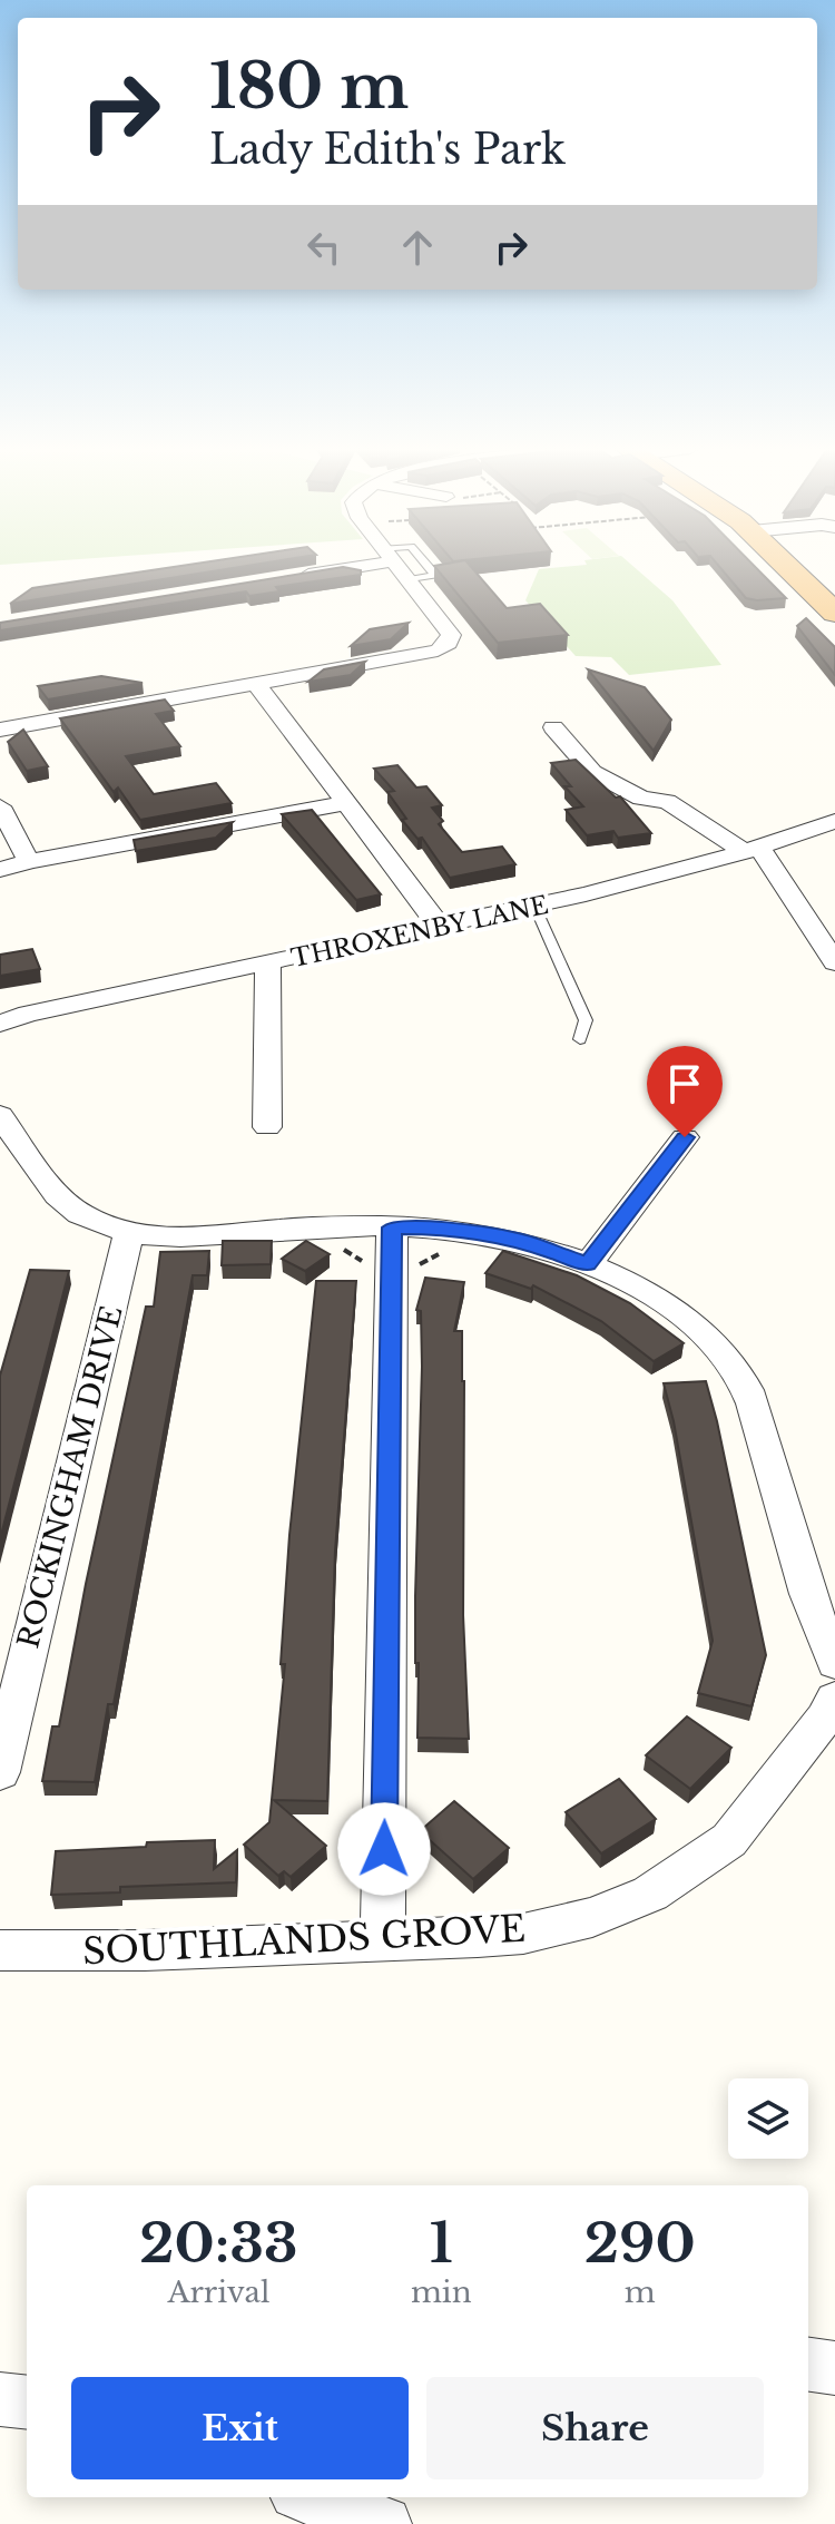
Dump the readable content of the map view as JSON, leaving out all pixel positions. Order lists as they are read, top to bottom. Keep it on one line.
{"streets":{"street":["THROXENBY LANE","ROCKINGHAM DRIVE","SOUTHLANDS GROVE"]},"page":{"turn":["180 m","Lady Edith's Park"],"eta":["20:33","Arrival","1","min","290","m"],"buttons":["Exit","Share"]}}
